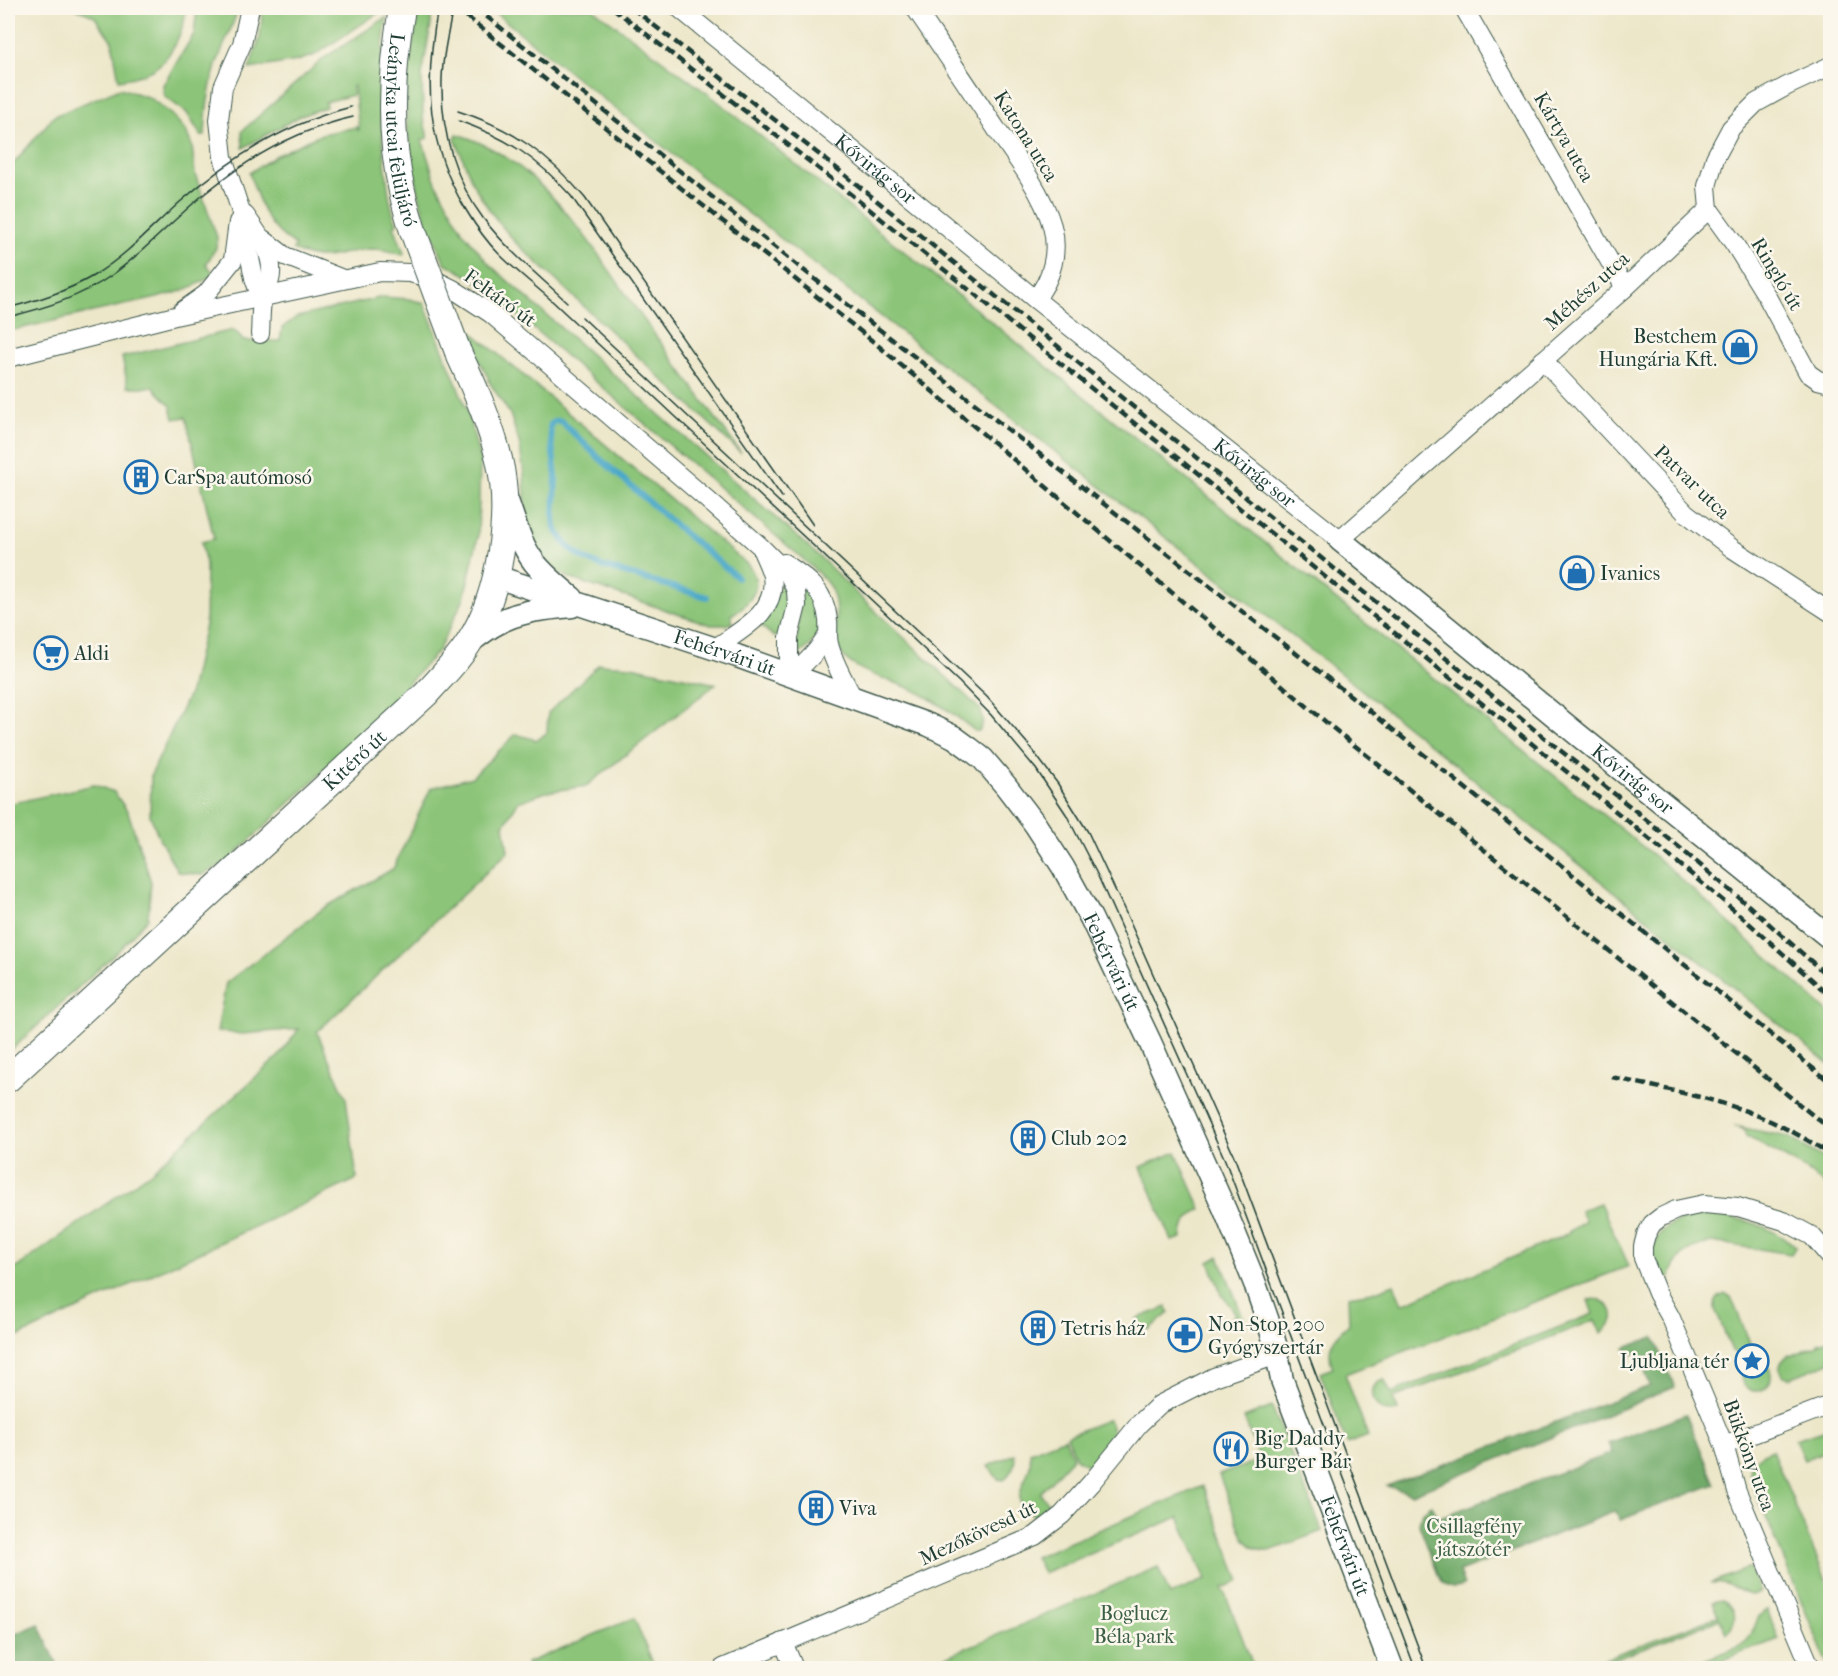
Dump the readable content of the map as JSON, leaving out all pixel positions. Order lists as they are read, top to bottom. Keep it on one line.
{"streets":{"main road":["Leányka utcai felüljáró","Kitérő út"],"street":["Katona utca","Kártya utca","Kővirág sor","Ringló út","Méhész utca","Feltáró út","Patvar utca","Fehérvári út","Bükköny utca","Mezőkövesd út"]},"crossings":[["Leányka utcai felüljáró","Kitérő út"],["Katona utca","Kővirág sor"],["Kártya utca","Méhész utca"],["Kővirág sor","Méhész utca"],["Ringló út","Méhész utca"],["Méhész utca","Patvar utca"],["Feltáró út","Fehérvári út"],["Fehérvári út","Kitérő út"],["Fehérvári út","Mezőkövesd út"]],"parks":["Csillagfény játszótér","Boglucz Béla park"],"places":{"shop":["Bestchem Hungária Kft.","Ivanics"],"building":["CarSpa autómosó","Club 202","Tetris ház","Viva"],"supermarket":["Aldi"],"pharmacy":["Non-Stop 200 Gyógyszertár"],"place":["Ljubljana tér"],"restaurant":["Big Daddy Burger Bár"]}}
